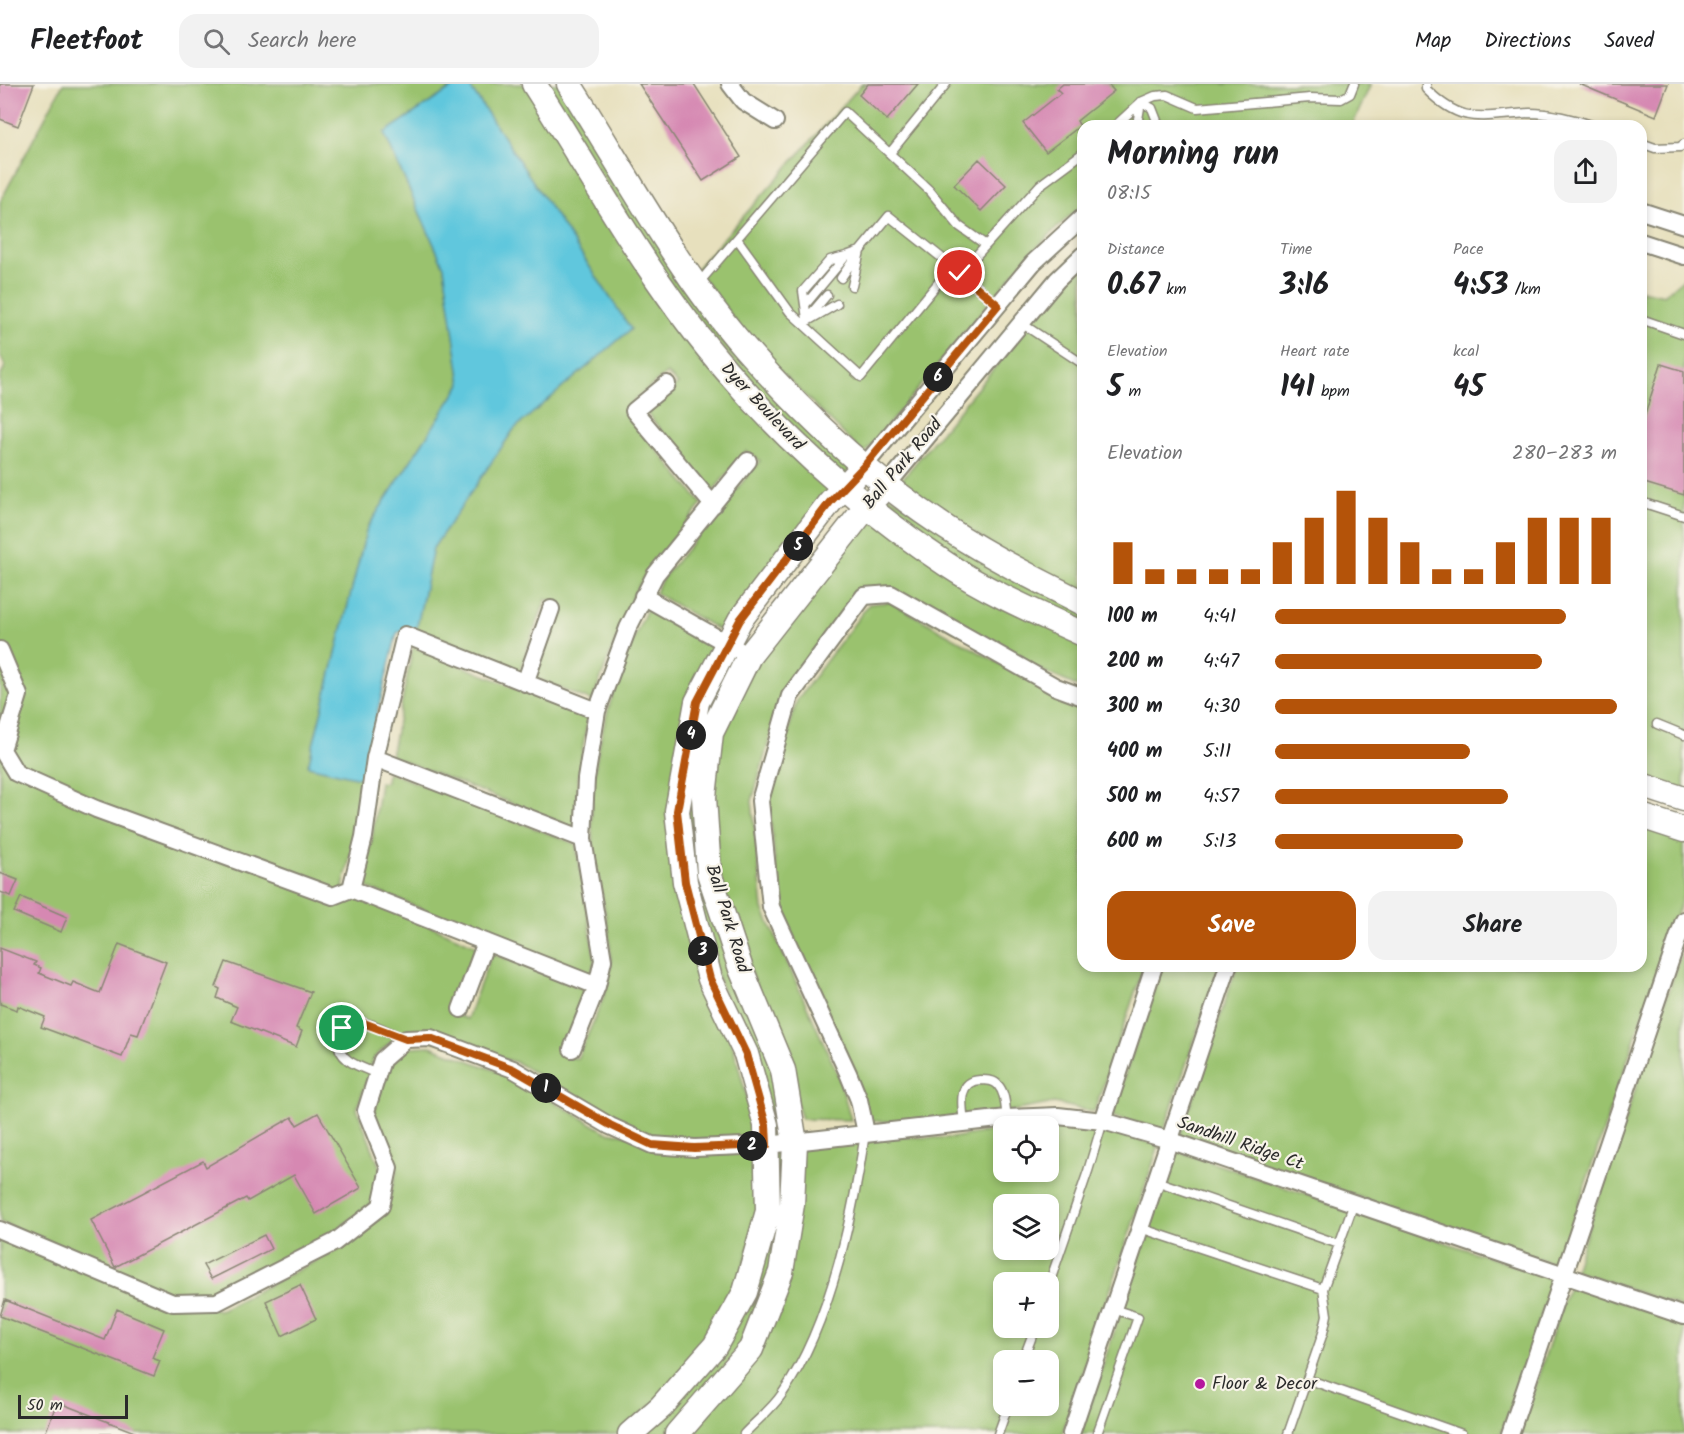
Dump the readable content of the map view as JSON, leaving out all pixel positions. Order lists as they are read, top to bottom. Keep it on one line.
{"streets":{"street":["Dyer Boulevard","Ball Park Road","Sandhill Ridge Ct"]},"crossings":[["Dyer Boulevard","Ball Park Road"],["Ball Park Road","Sandhill Ridge Ct"]],"places":["Floor & Decor"],"scale_bar":"50 m","page":{"header":"Fleetfoot","search":"Search here","nav":["Map","Directions","Saved"],"heading":["Morning run","08:15"],"stats":[["Distance","0.67 km"],["Time","3:16"],["Pace","4:53 /km"],["Elevation","5 m"],["Heart rate","141 bpm"],["kcal","45"]],"pins":["6","5","4","3","1","2"],"chart":["Elevation","280–283 m"],"list":[{"name":"100 m","note":"4:41"},{"name":"200 m","note":"4:47"},{"name":"300 m","note":"4:30"},{"name":"400 m","note":"5:11"},{"name":"500 m","note":"4:57"},{"name":"600 m","note":"5:13"}],"buttons":["Save","Share"],"map_buttons":["+","−"],"scale":"50 m"}}
